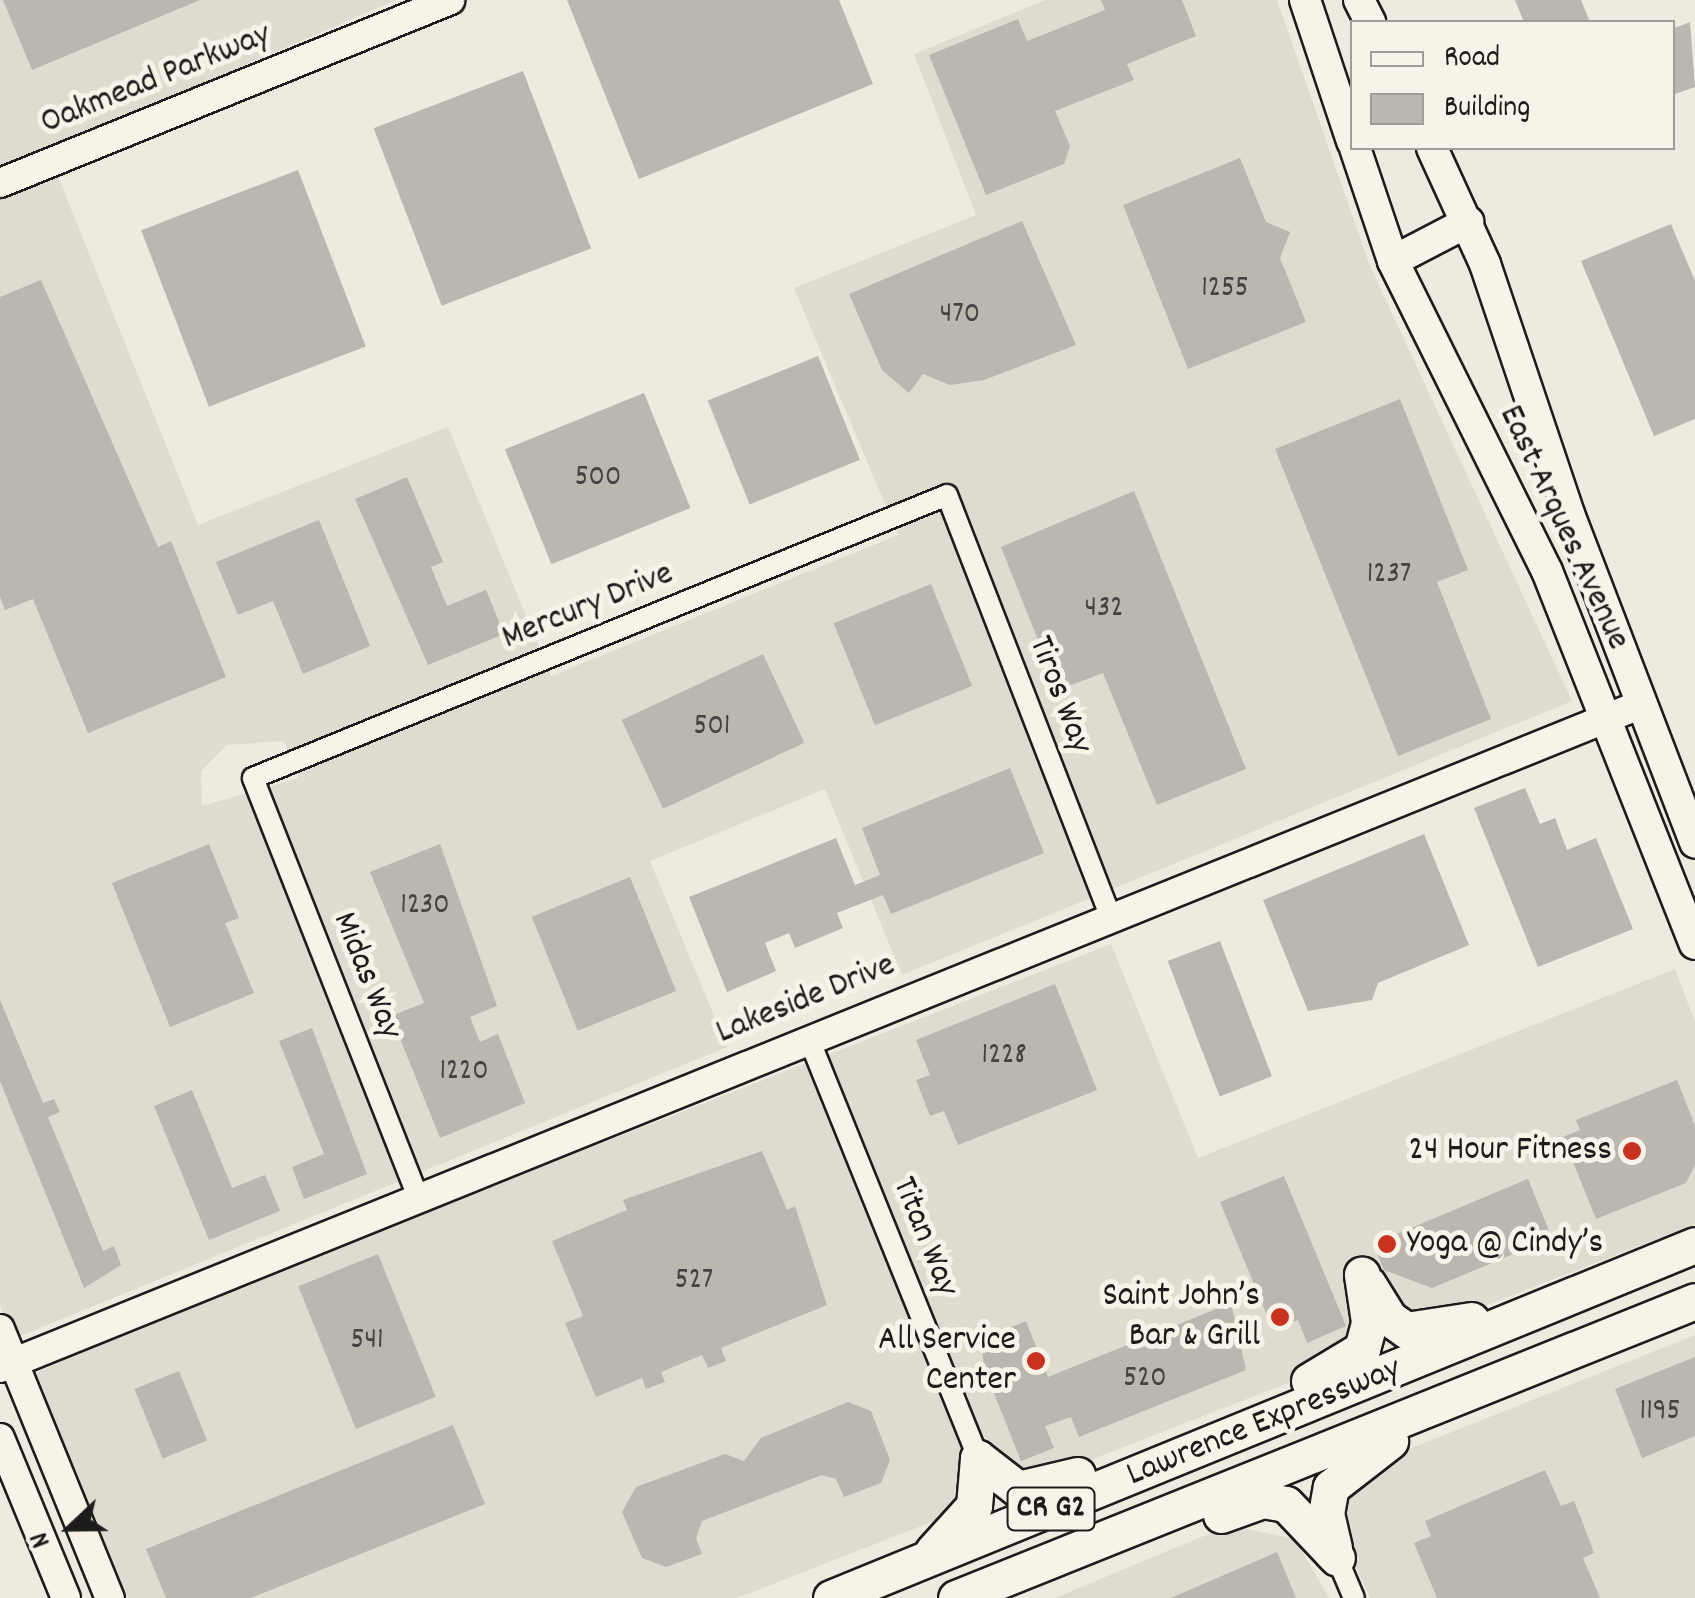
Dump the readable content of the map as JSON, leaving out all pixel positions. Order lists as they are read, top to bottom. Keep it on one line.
{"streets":{"highway":["Lawrence Expressway","CR G2"],"main road":["East Arques Avenue"],"street":["Oakmead Parkway","Mercury Drive","Tiros Way","Midas Way","Lakeside Drive","Titan Way"]},"crossings":[["East Arques Avenue","Lakeside Drive"],["Mercury Drive","Tiros Way"],["Mercury Drive","Midas Way"],["Tiros Way","Lakeside Drive"],["Midas Way","Lakeside Drive"],["Lakeside Drive","Titan Way"]],"places":["24 Hour Fitness","Yoga @ Cindy’s","Saint John’s Bar & Grill","All Service Center"],"house_numbers":["1255","470","500","1237","432","501","1230","1228","1220","527","541","520","1195"],"legend":["Road","Building"],"north":"left"}
